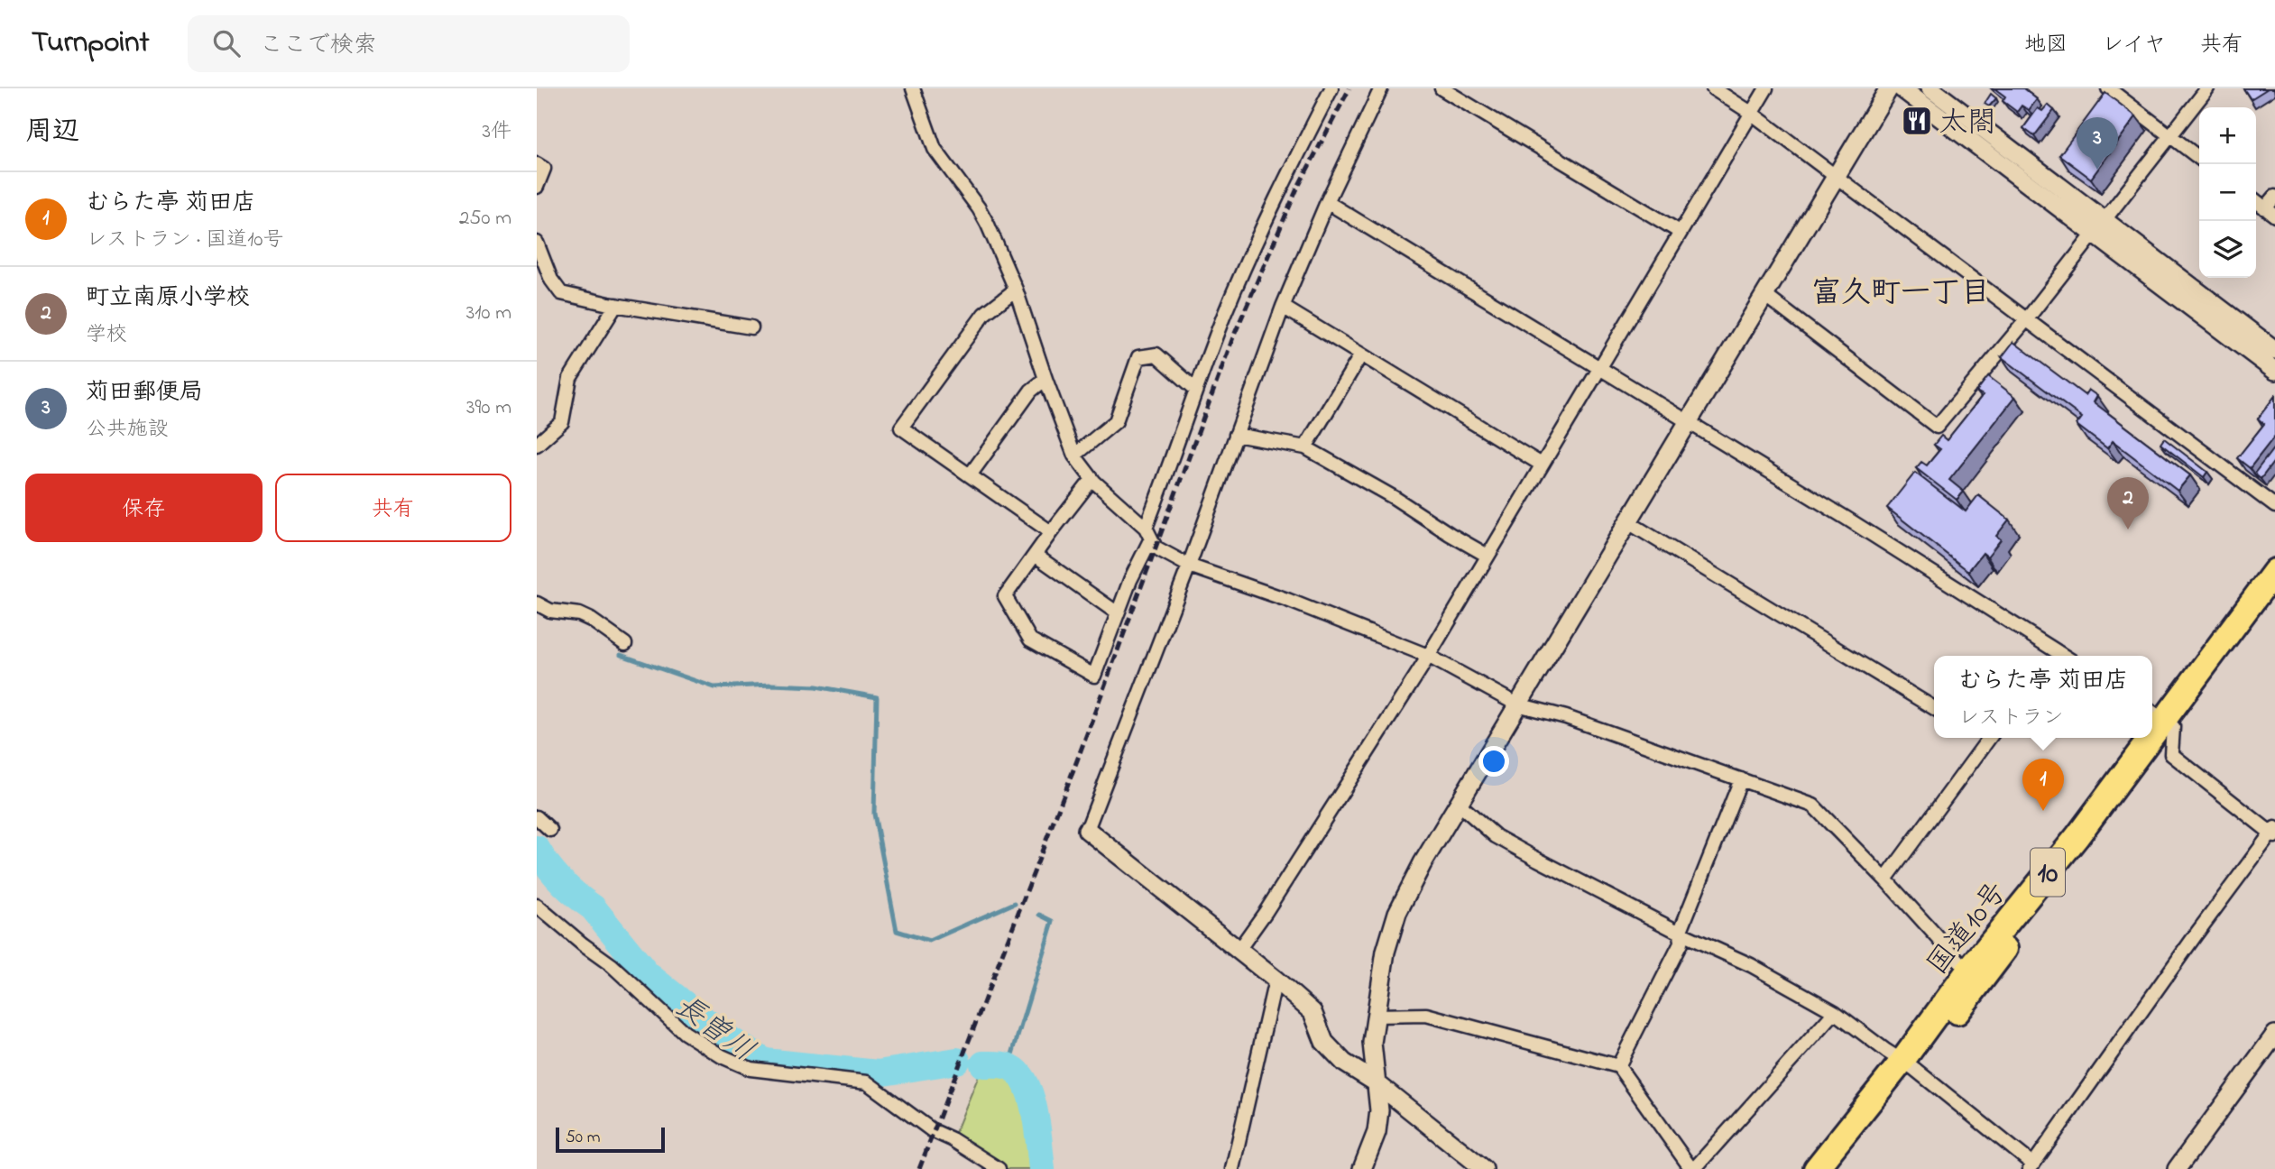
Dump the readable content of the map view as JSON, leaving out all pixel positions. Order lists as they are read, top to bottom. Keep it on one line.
{"streets":{"highway":["10","国道10号"]},"districts":["富久町一丁目"],"water":["長曽川"],"places":{"restaurant":["太閤"]},"scale_bar":"50 m","page":{"header":"Turnpoint","search":"ここで検索","nav":["地図","レイヤ","共有"],"heading":["周辺","3件"],"map_buttons":["+","−"],"pins":["3","2","1"],"list":[{"mark":"1","name":"むらた亭 苅田店","note":"レストラン · 国道10号","value":"250 m"},{"mark":"2","name":"町立南原小学校","note":"学校","value":"310 m"},{"mark":"3","name":"苅田郵便局","note":"公共施設","value":"390 m"}],"buttons":["保存","共有"],"popup":["むらた亭 苅田店","レストラン"],"scale":"50 m"}}
